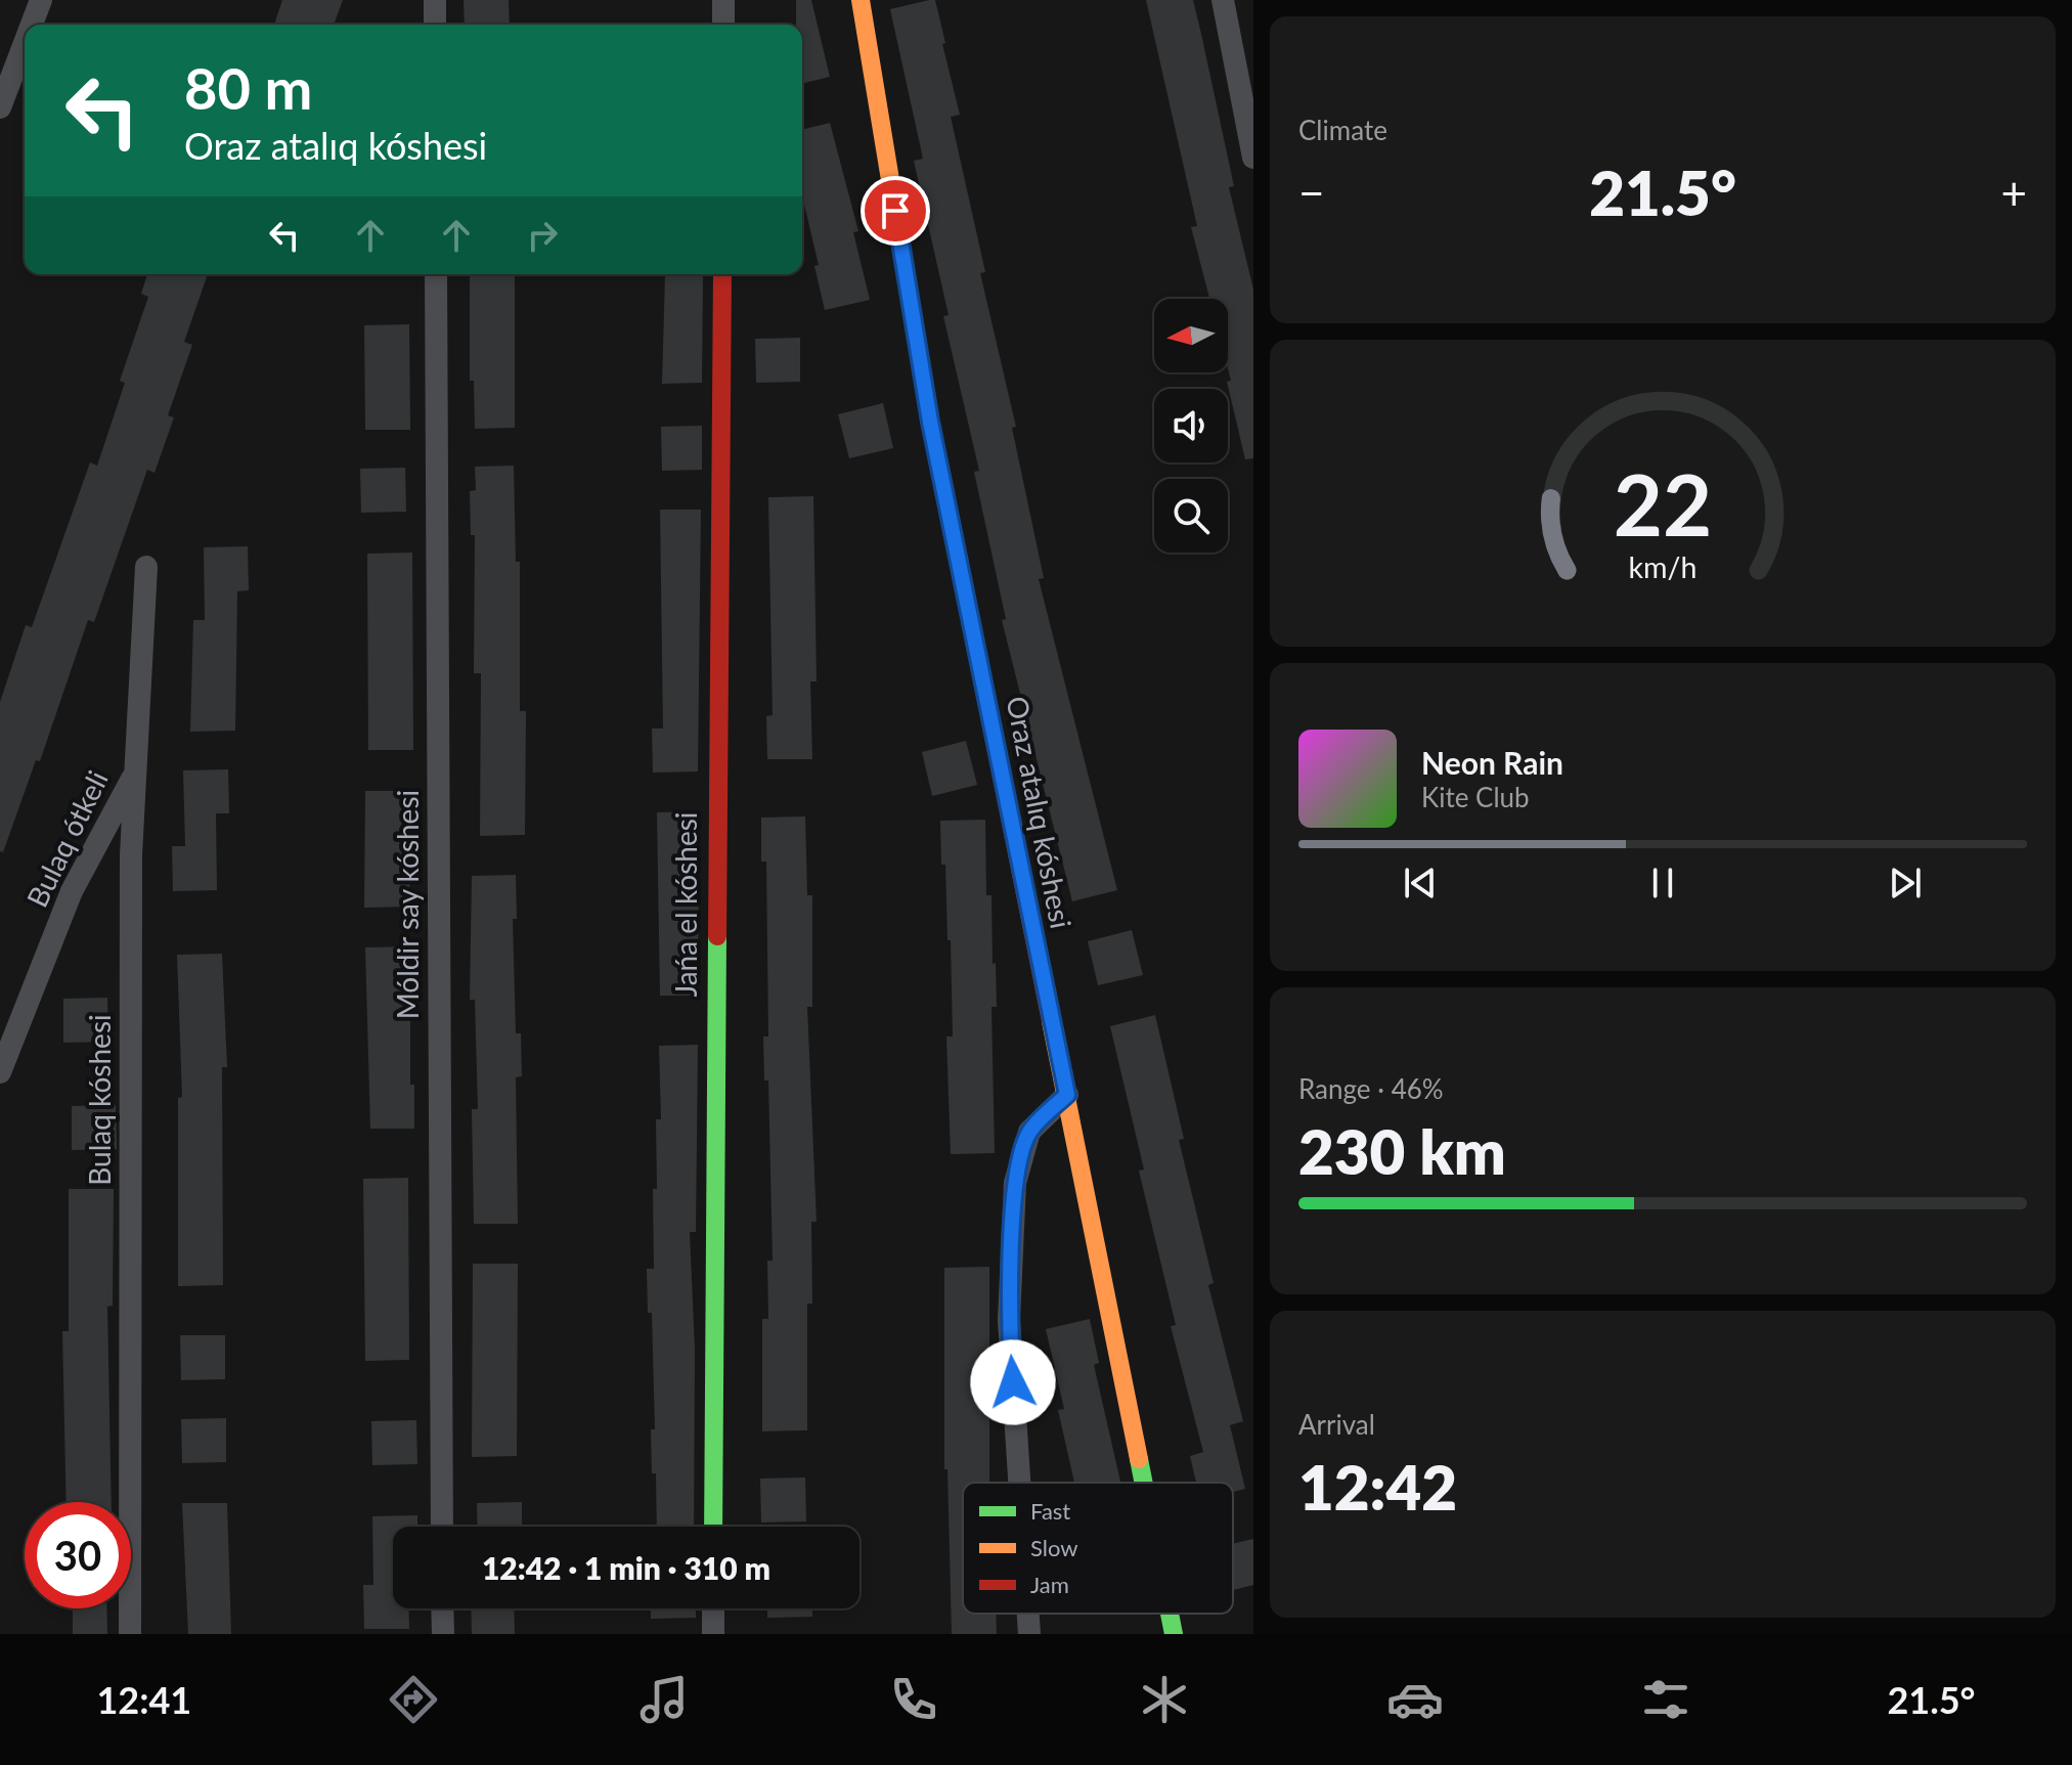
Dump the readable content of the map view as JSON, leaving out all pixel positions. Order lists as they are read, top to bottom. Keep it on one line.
{"streets":{"street":["Oraz atalıq kóshesi","Bulaq ótkeli","Móldir say kóshesi","Jańa el kóshesi","Bulaq kóshesi"]},"crossings":[["Bulaq ótkeli","Bulaq kóshesi"]],"legend":["Fast","Slow","Jam"],"north":"left","page":{"tile":["Climate",["Range · 46%","230 km"],["Arrival","12:42"]],"turn":["80 m","Oraz atalıq kóshesi"],"heat":["−","21.5°","+"],"song":["Neon Rain","Kite Club"],"limit":"30","trip":"12:42 · 1 min · 310 m","tabs":["12:41","21.5°"],"gauge":["22","km/h"]}}
